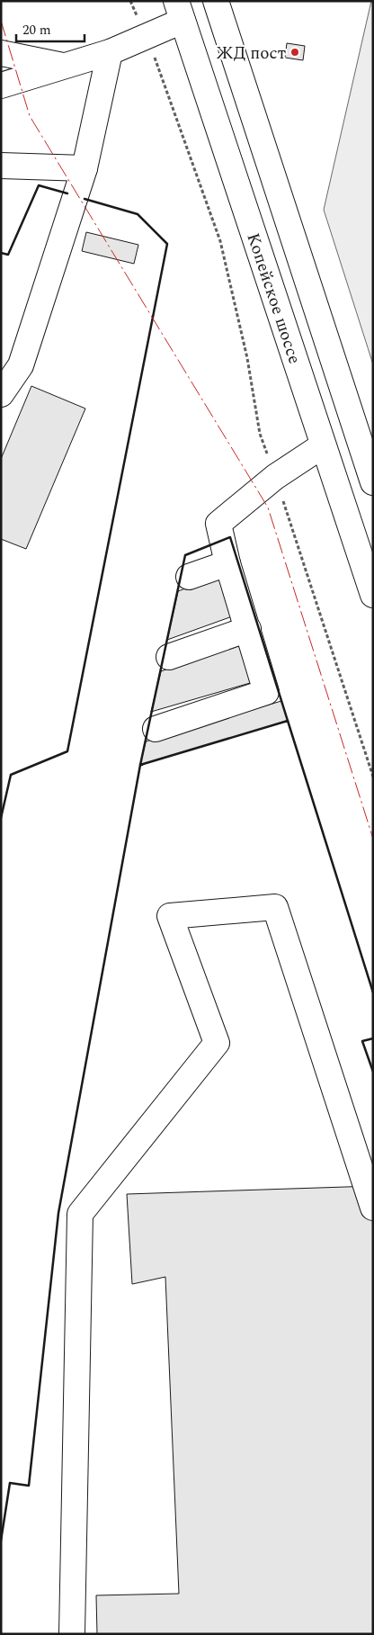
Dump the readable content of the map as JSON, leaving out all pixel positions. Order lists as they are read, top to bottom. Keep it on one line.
{"streets":{"main road":["Копейское шоссе"]},"places":["ЖД пост"],"scale_bar":"20 m"}
